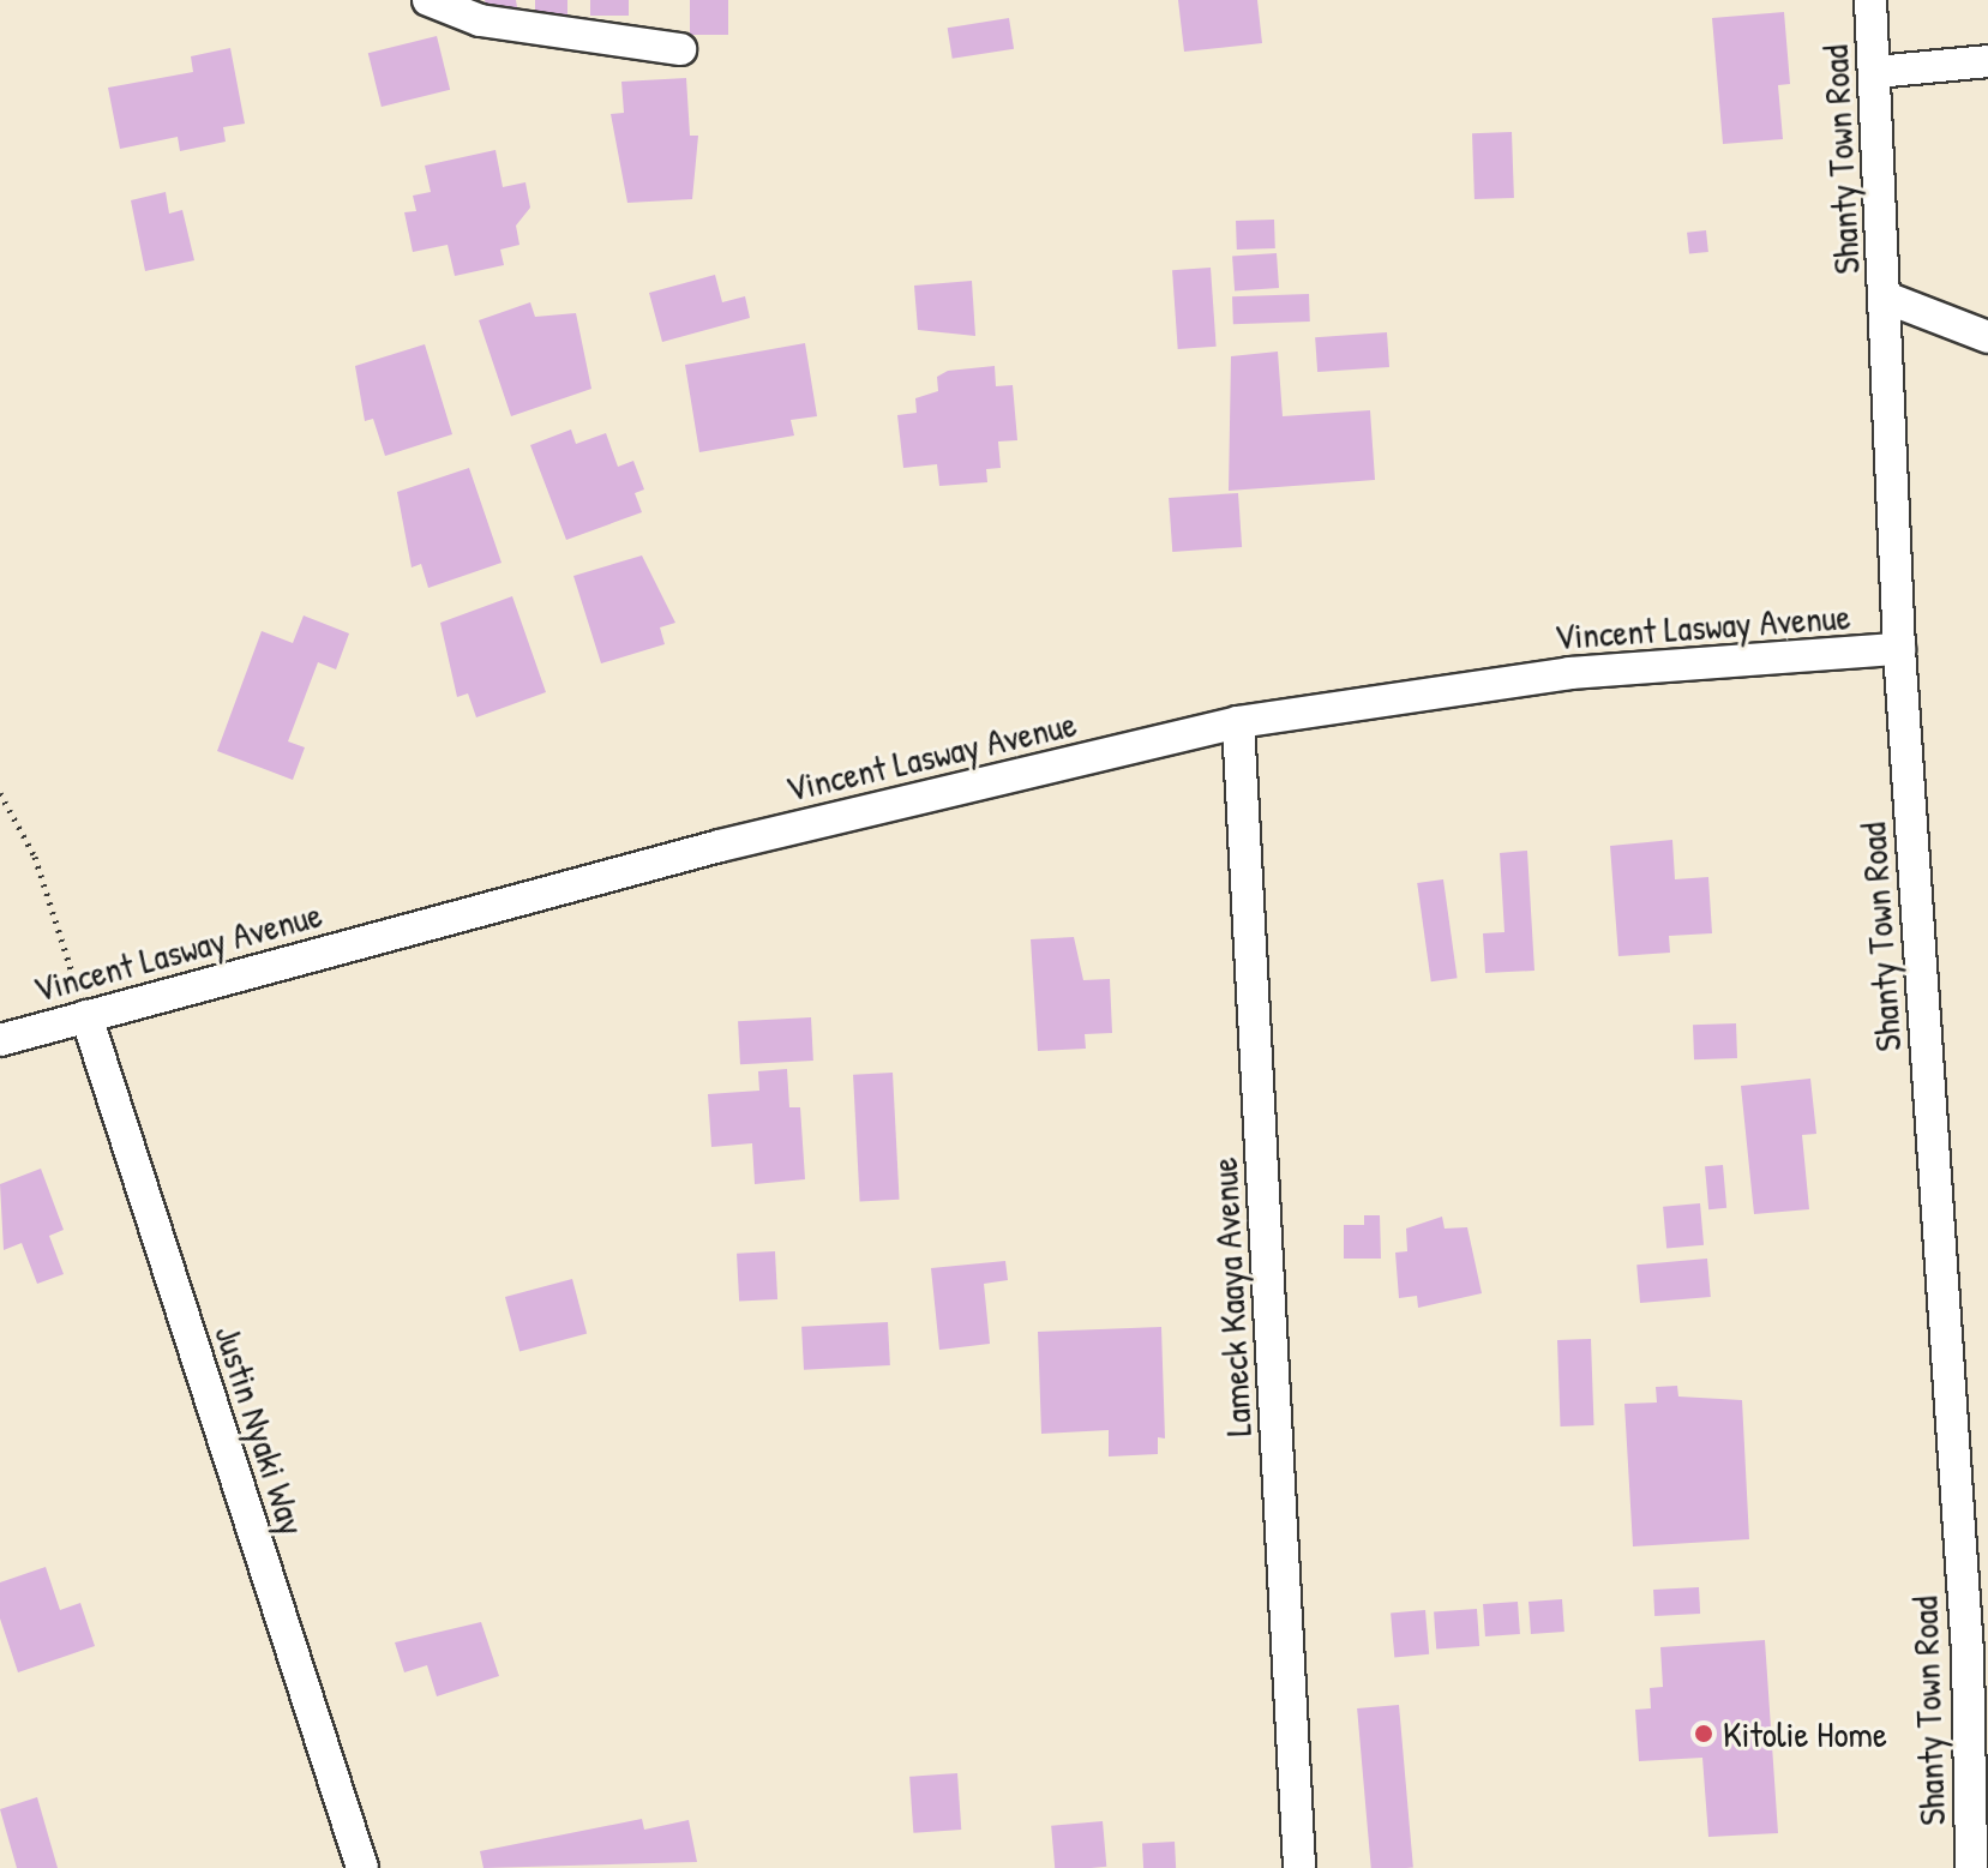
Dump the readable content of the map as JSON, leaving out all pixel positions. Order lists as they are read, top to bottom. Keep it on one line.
{"streets":{"street":["Shanty Town Road","Vincent Lasway Avenue","Lameck Kaaya Avenue","Justin Nyaki Way"]},"crossings":[["Shanty Town Road","Vincent Lasway Avenue"],["Vincent Lasway Avenue","Lameck Kaaya Avenue"],["Vincent Lasway Avenue","Justin Nyaki Way"]],"places":["Kitolie Home"]}
